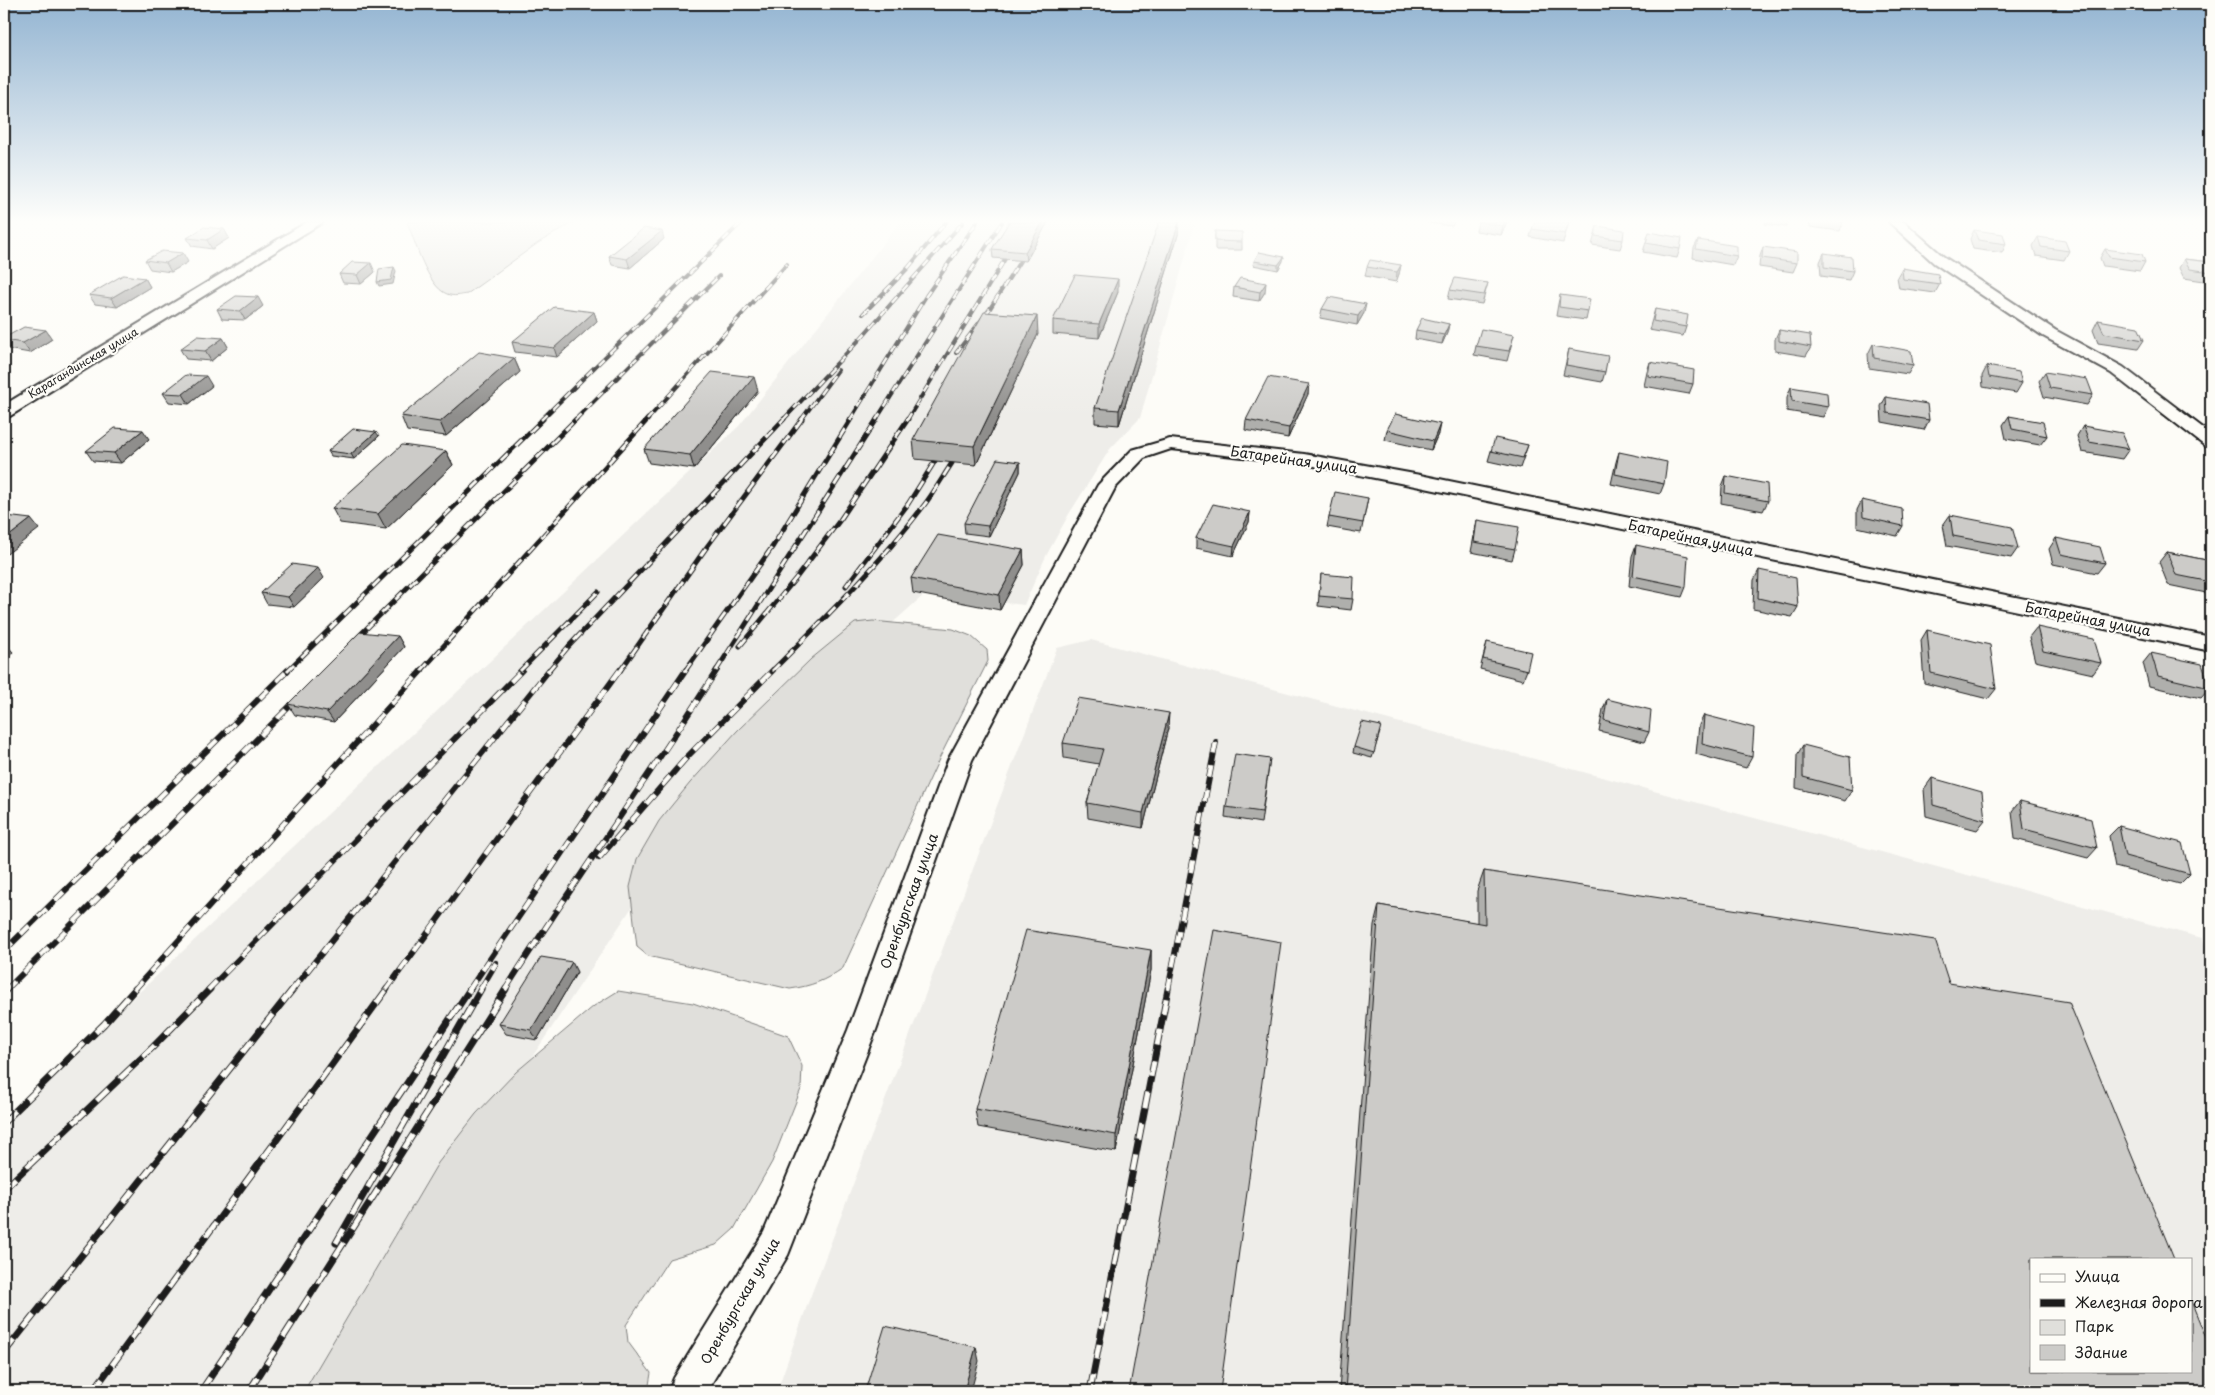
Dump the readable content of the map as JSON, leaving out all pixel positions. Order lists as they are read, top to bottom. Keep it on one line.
{"streets":{"street":["Карагандинская улица","Батарейная улица","Оренбургская улица"]},"crossings":[["Батарейная улица","Оренбургская улица"]],"legend":["Улица","Железная дорога","Парк","Здание"]}
